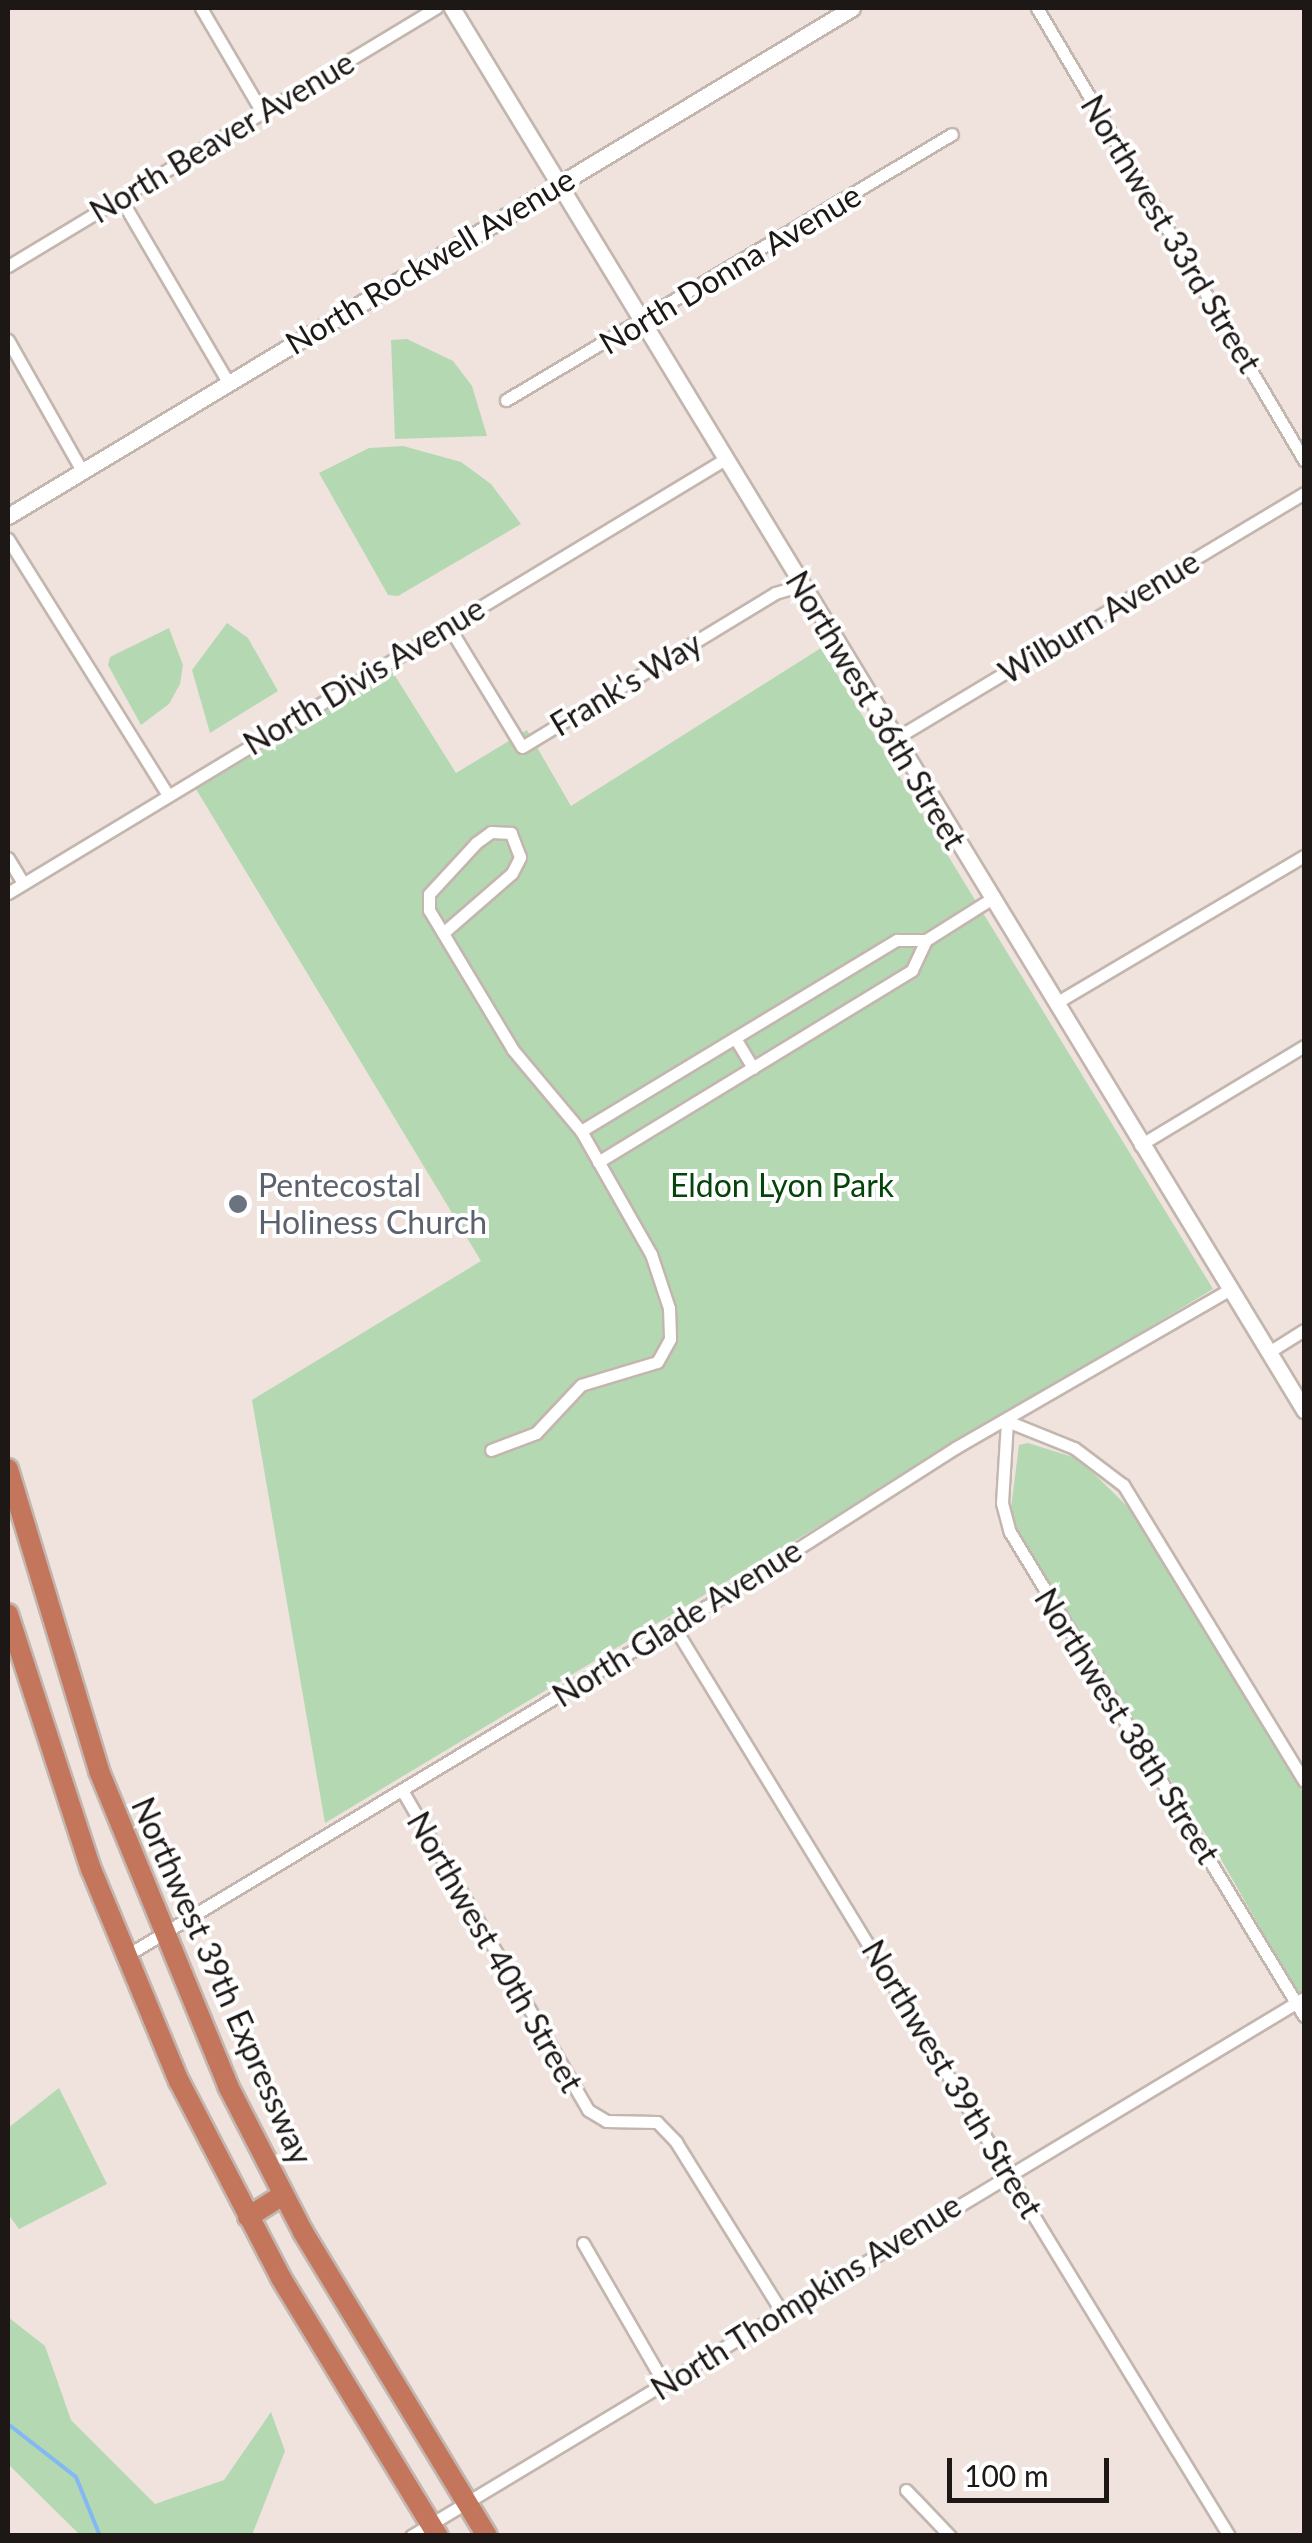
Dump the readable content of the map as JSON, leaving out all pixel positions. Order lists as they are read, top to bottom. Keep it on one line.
{"streets":{"highway":["Northwest 39th Expressway"],"street":["North Beaver Avenue","Northwest 33rd Street","North Rockwell Avenue","North Donna Avenue","Wilburn Avenue","North Divis Avenue","Frank's Way","Northwest 36th Street","North Glade Avenue","Northwest 38th Street","Northwest 40th Street","Northwest 39th Street","North Thompkins Avenue"]},"crossings":[["North Rockwell Avenue","Northwest 36th Street"],["North Donna Avenue","Northwest 36th Street"],["Wilburn Avenue","Northwest 36th Street"],["North Divis Avenue","Frank's Way"],["North Divis Avenue","Northwest 36th Street"],["Frank's Way","Northwest 36th Street"],["Northwest 36th Street","North Glade Avenue"],["North Glade Avenue","Northwest 38th Street"],["North Glade Avenue","Northwest 40th Street"],["North Glade Avenue","Northwest 39th Expressway"],["North Glade Avenue","Northwest 39th Street"],["Northwest 38th Street","North Thompkins Avenue"],["Northwest 40th Street","North Thompkins Avenue"],["Northwest 39th Expressway","North Thompkins Avenue"],["Northwest 39th Street","North Thompkins Avenue"]],"parks":["Eldon Lyon Park"],"places":["Pentecostal Holiness Church"],"scale_bar":"100 m"}
